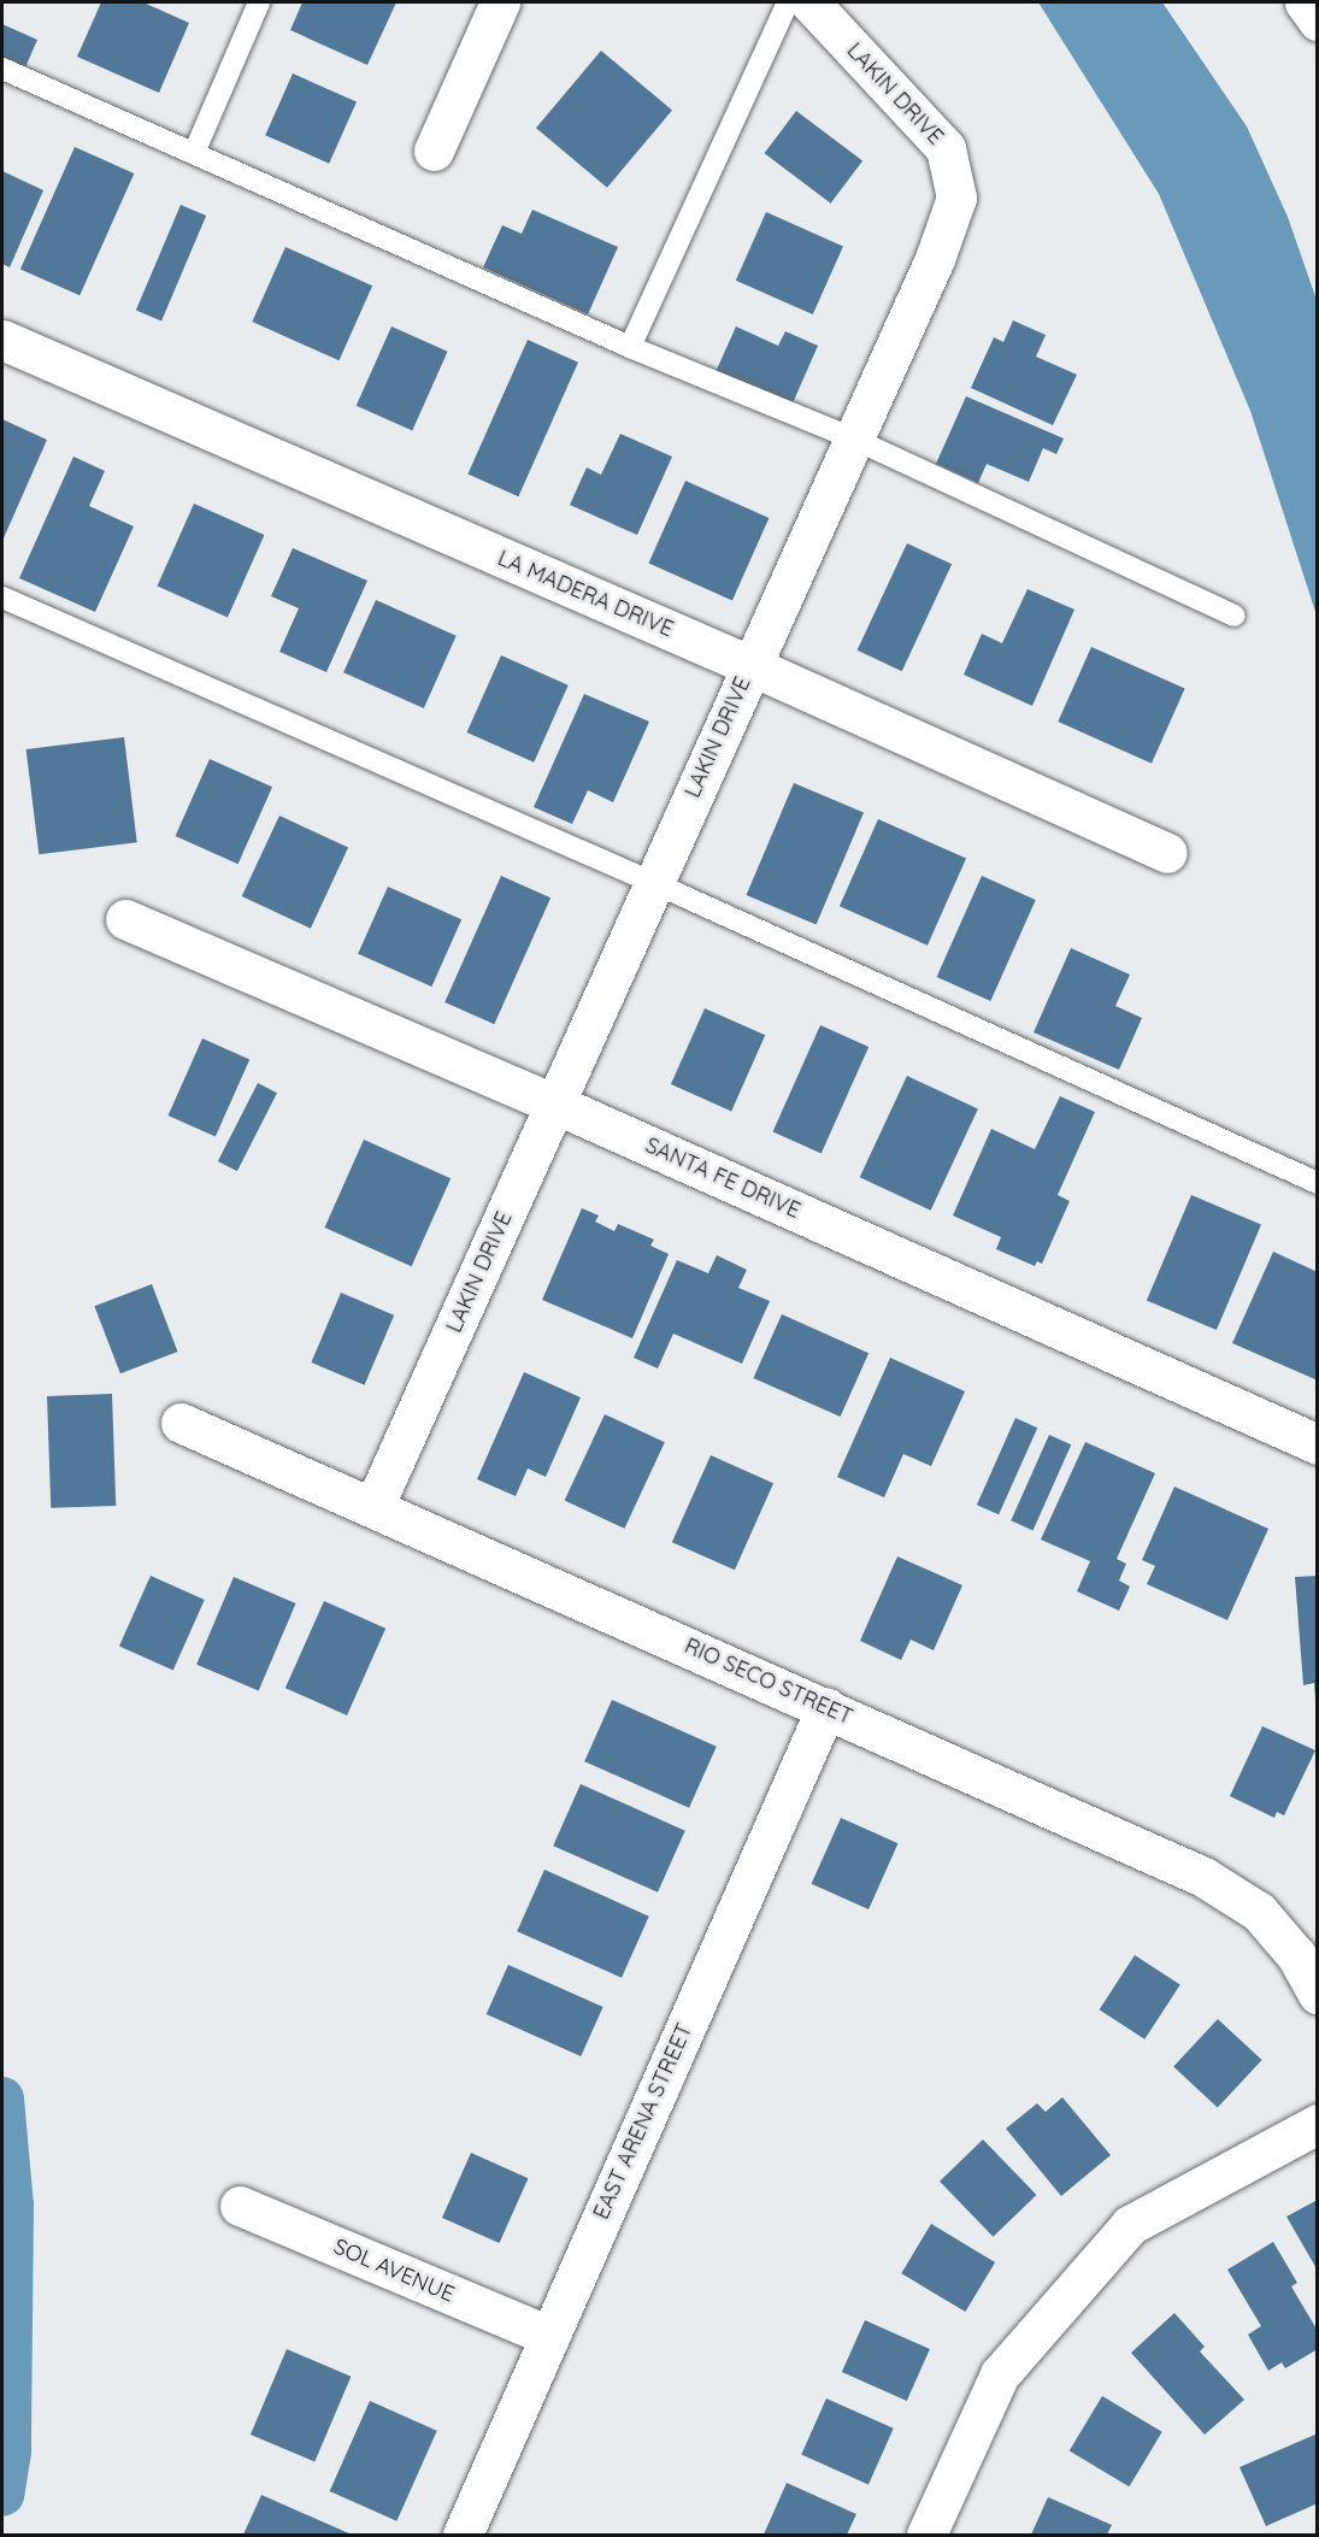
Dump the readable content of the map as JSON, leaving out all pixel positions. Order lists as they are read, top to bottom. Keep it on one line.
{"streets":{"street":["LAKIN DRIVE","LA MADERA DRIVE","SANTA FE DRIVE","RIO SECO STREET","EAST ARENA STREET","SOL AVENUE"]},"crossings":[["LAKIN DRIVE","LA MADERA DRIVE"],["LAKIN DRIVE","SANTA FE DRIVE"],["LAKIN DRIVE","RIO SECO STREET"],["RIO SECO STREET","EAST ARENA STREET"],["EAST ARENA STREET","SOL AVENUE"]]}
